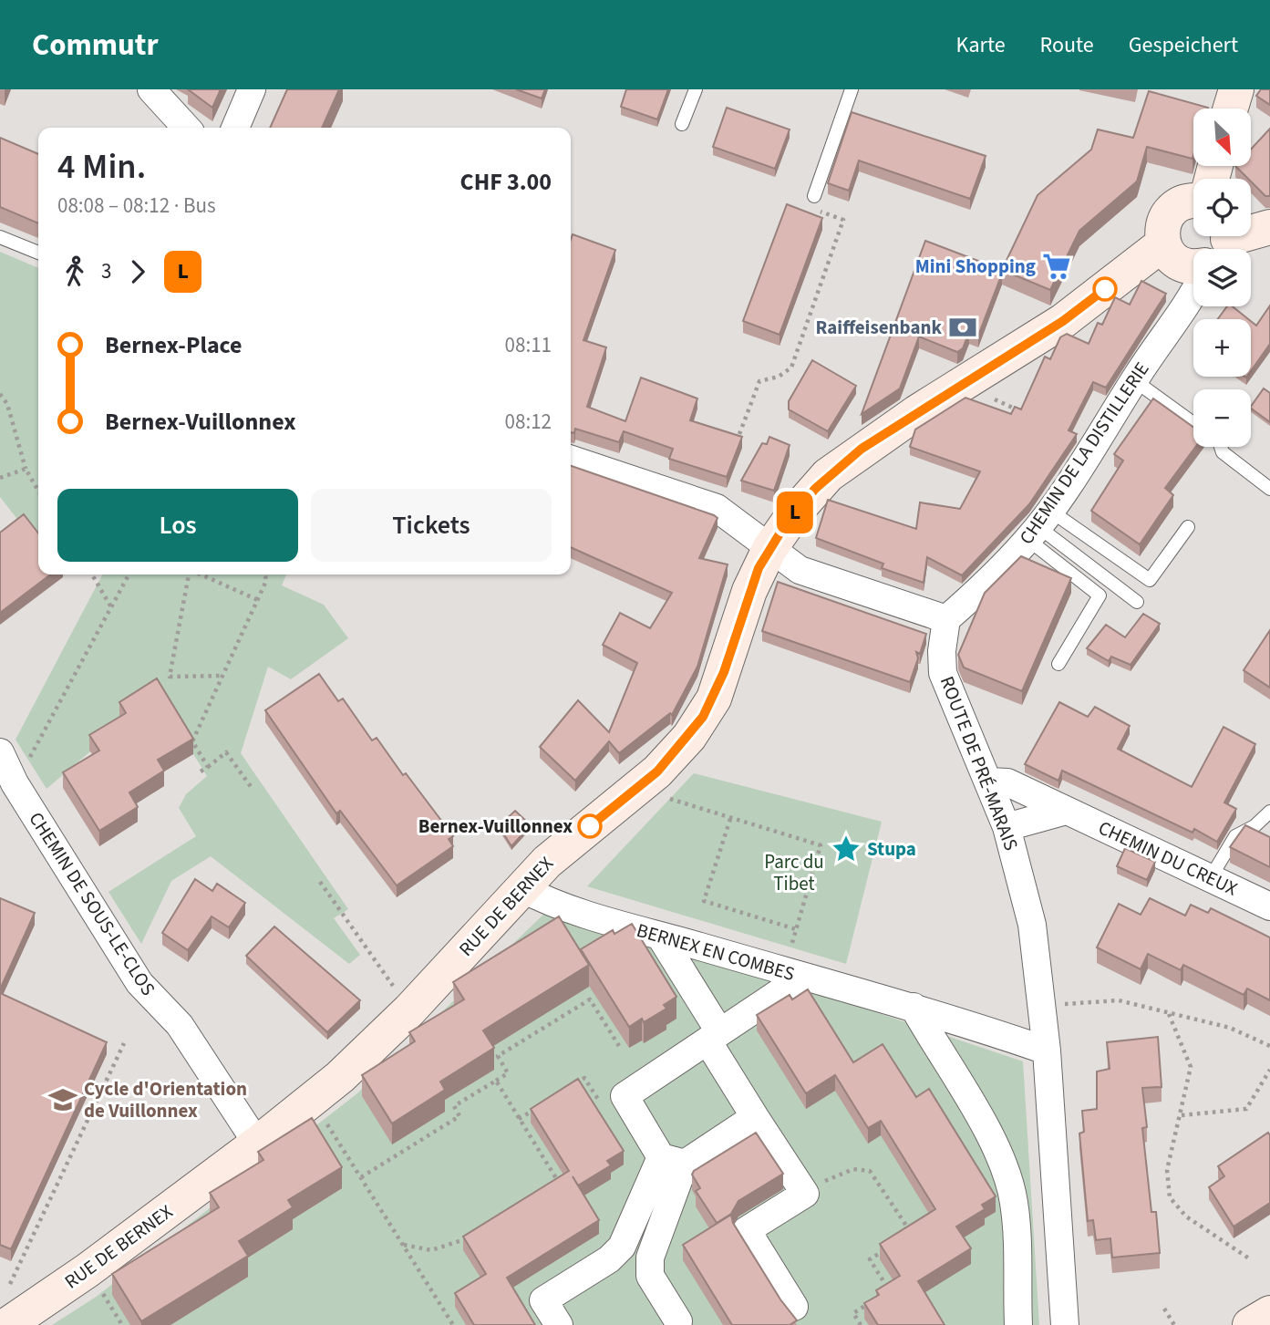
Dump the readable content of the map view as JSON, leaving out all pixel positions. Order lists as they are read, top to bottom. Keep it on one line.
{"streets":{"street":["CHEMIN DE LA DISTILLERIE","ROUTE DE PRÉ-MARAIS","CHEMIN DU CREUX","CHEMIN DE SOUS-LE-CLOS","RUE DE BERNEX","BERNEX EN COMBES"]},"crossings":[["CHEMIN DE LA DISTILLERIE","ROUTE DE PRÉ-MARAIS"],["ROUTE DE PRÉ-MARAIS","CHEMIN DU CREUX"],["ROUTE DE PRÉ-MARAIS","BERNEX EN COMBES"],["CHEMIN DE SOUS-LE-CLOS","RUE DE BERNEX"],["RUE DE BERNEX","BERNEX EN COMBES"]],"parks":["Parc du Tibet"],"places":{"supermarket":["Mini Shopping"],"bank":["Raiffeisenbank"],"other":["Bernex-Vuillonnex"],"place":["Stupa"],"school or university":["Cycle d'Orientation de Vuillonnex"]},"lines":["bus line L"],"north":"bottom right","page":{"header":"Commutr","nav":["Karte","Route","Gespeichert"],"on_map":"L","map_buttons":["+","−"],"heading":["4 Min.","08:08 – 08:12 · Bus","CHF 3.00"],"legs":["3","L"],"list":[{"name":"Bernex-Place","value":"08:11"},{"name":"Bernex-Vuillonnex","value":"08:12"}],"buttons":["Los","Tickets"]}}
